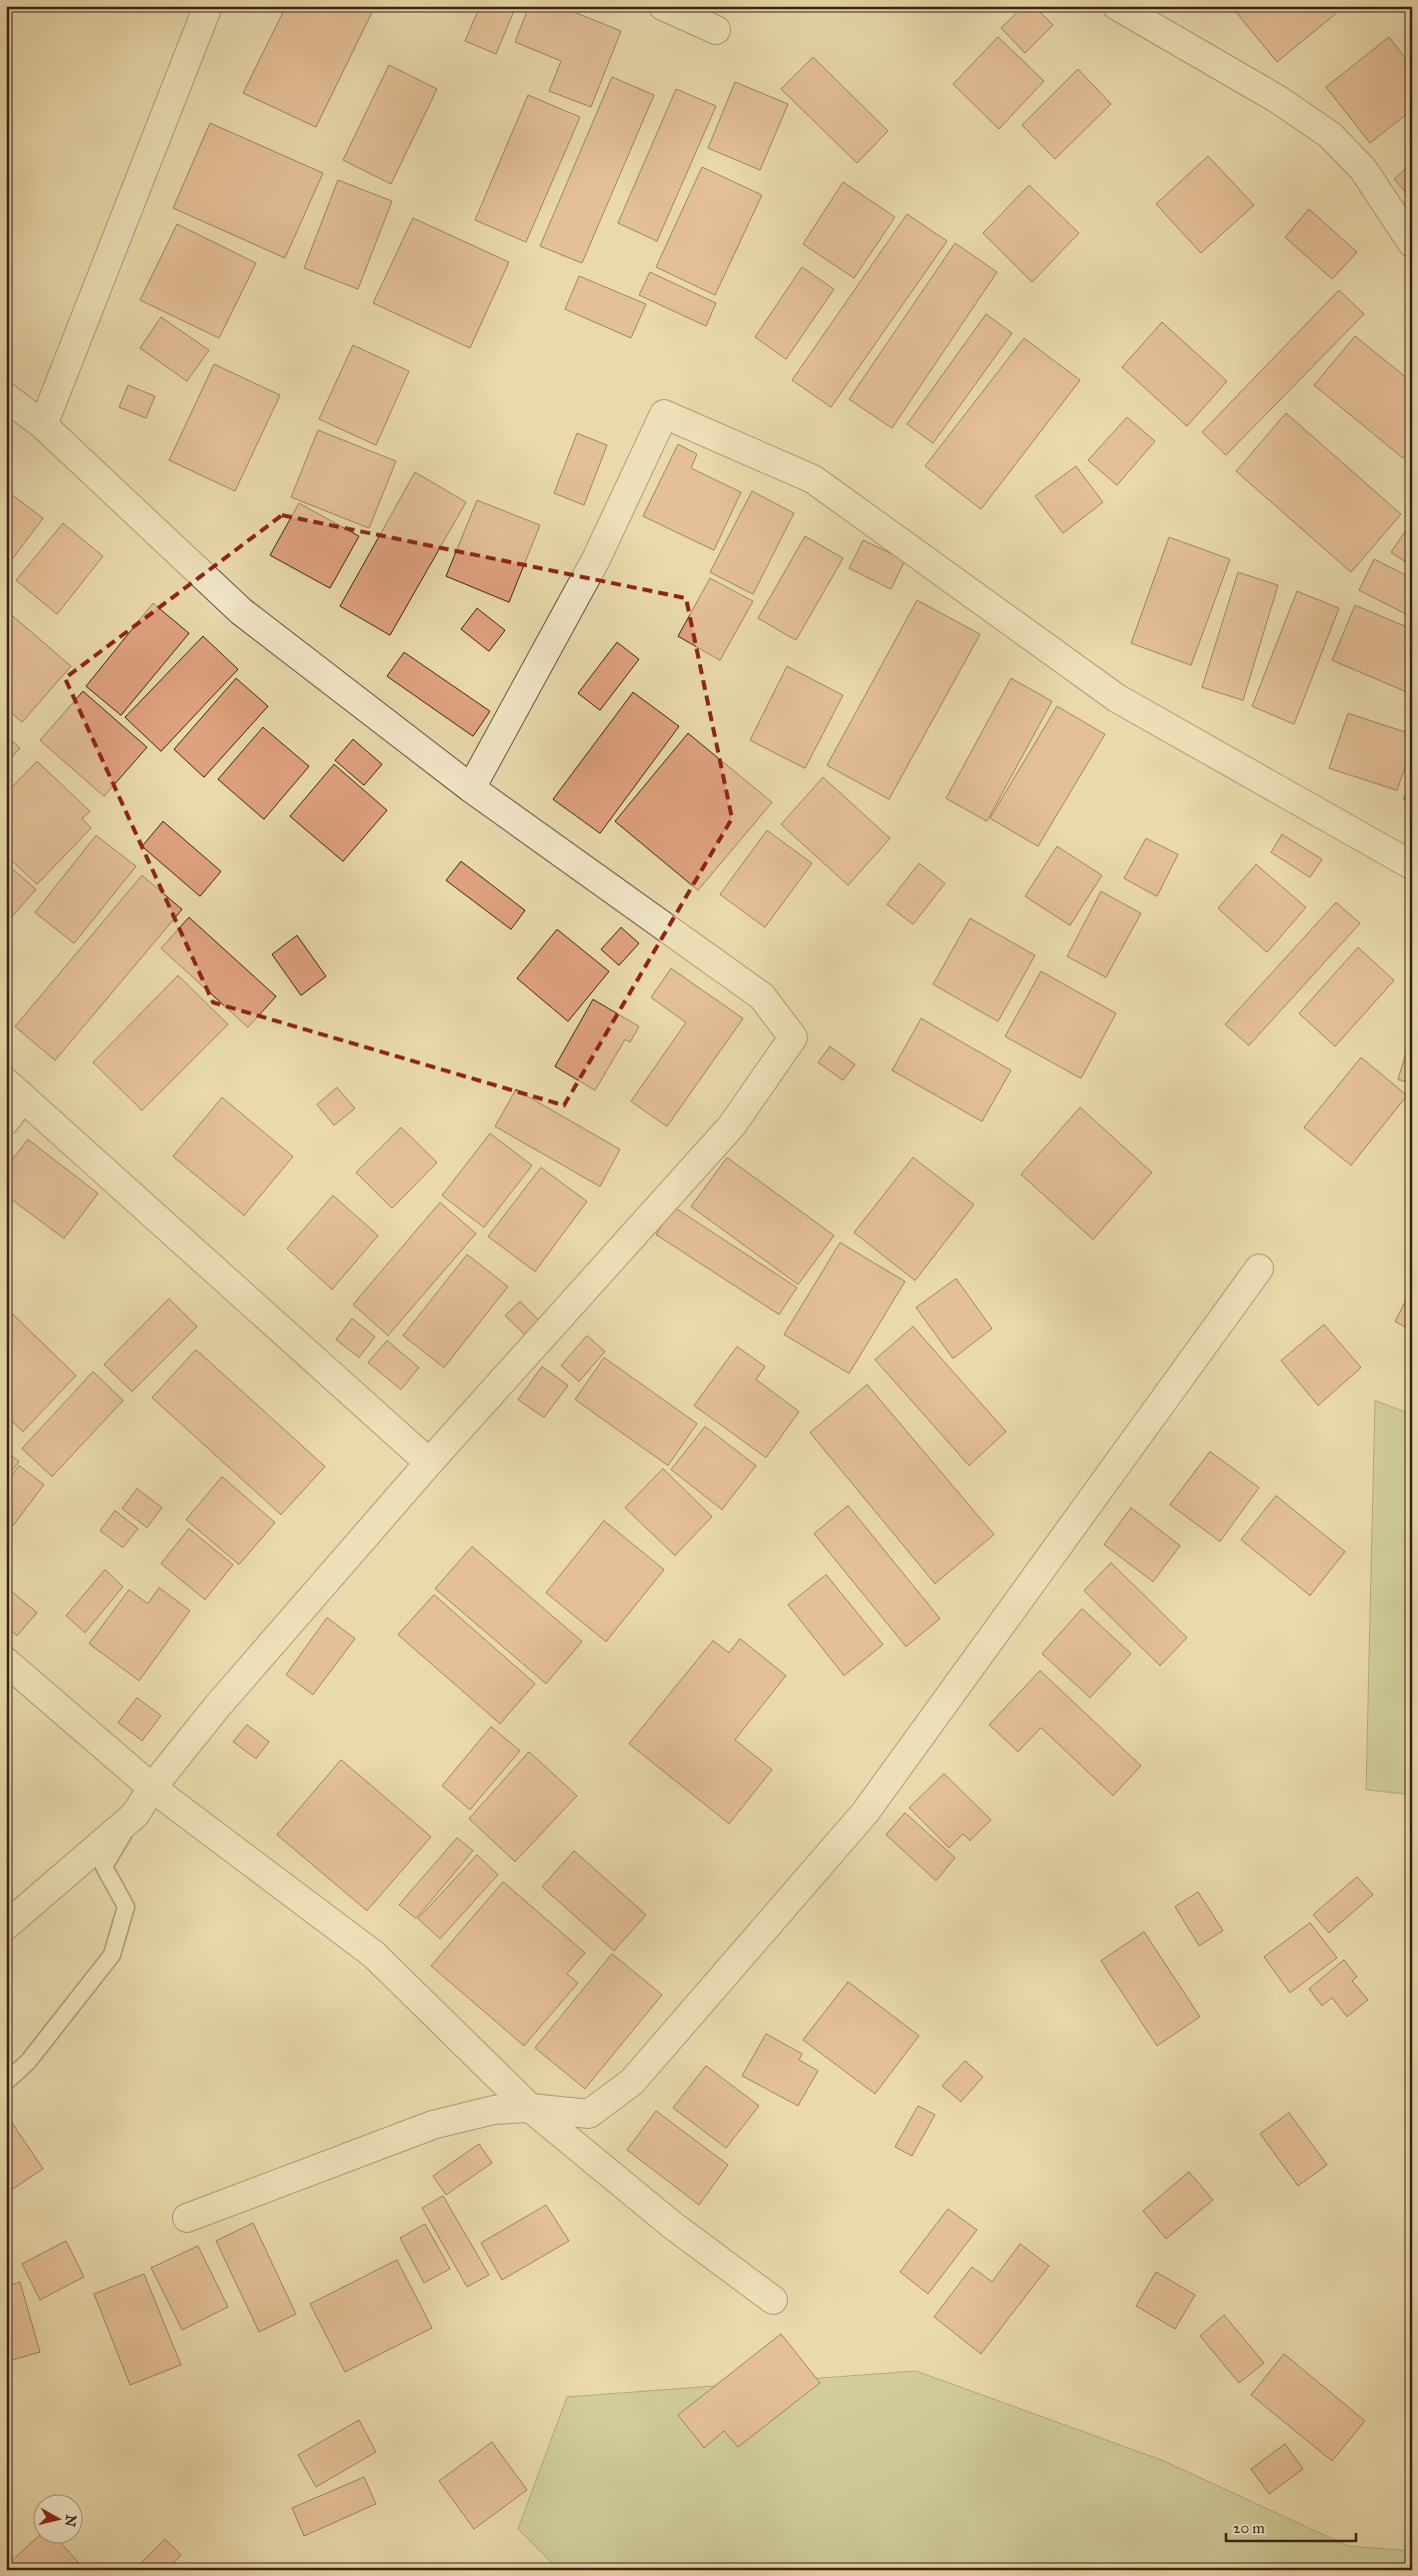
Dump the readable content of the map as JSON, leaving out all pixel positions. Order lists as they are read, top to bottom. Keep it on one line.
{"scale_bar":"20 m","north":"right"}
